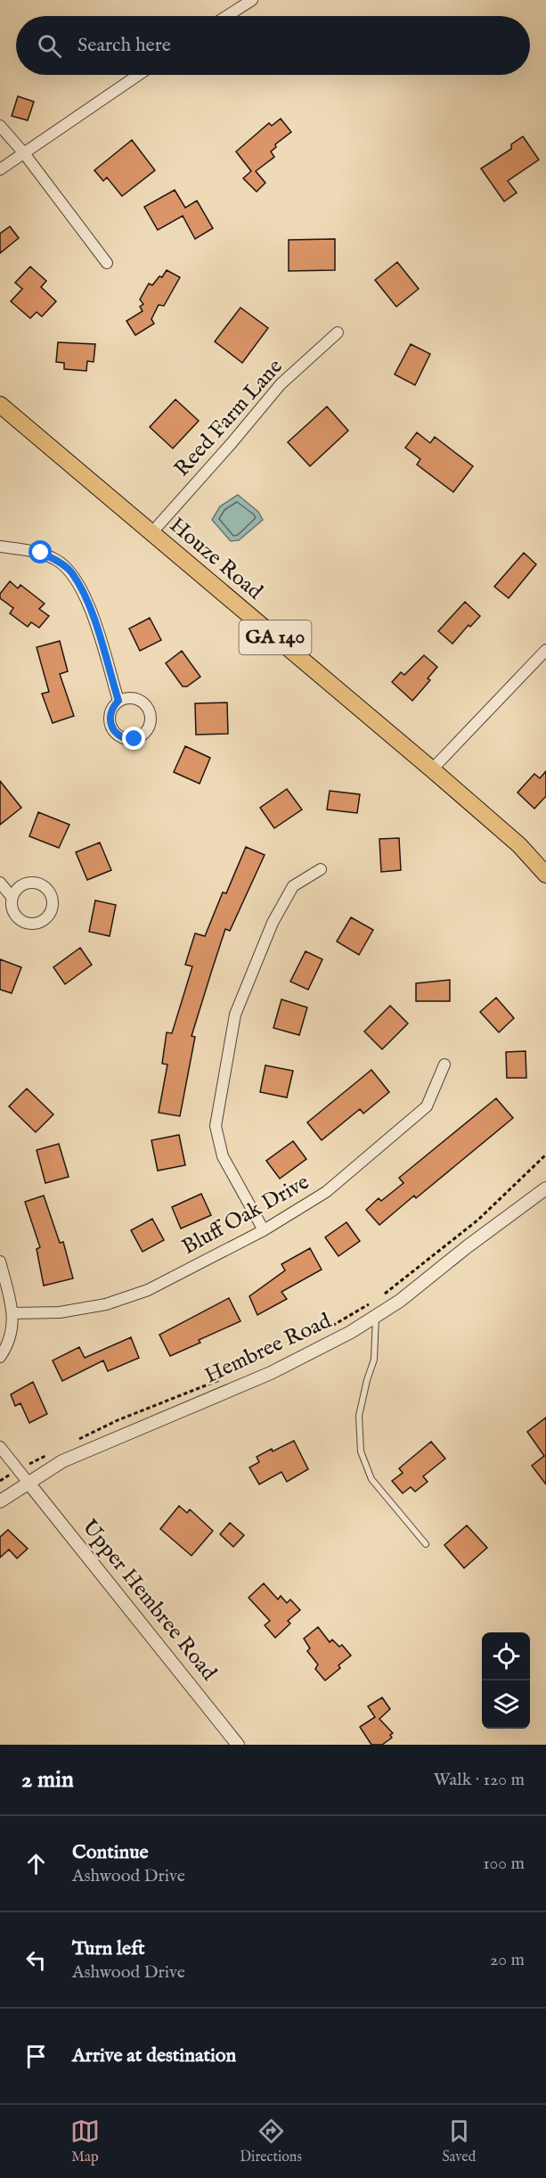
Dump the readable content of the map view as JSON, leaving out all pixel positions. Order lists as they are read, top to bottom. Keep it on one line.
{"streets":{"main road":["Houze Road","GA 140"],"street":["Reed Farm Lane","Bluff Oak Drive","Hembree Road","Upper Hembree Road"]},"crossings":[["Reed Farm Lane","Houze Road"],["Hembree Road","Upper Hembree Road"]],"page":{"search":"Search here","heading":["2 min","Walk · 120 m"],"list":[["Continue","Ashwood Drive","100 m"],["Turn left","Ashwood Drive","20 m"],"Arrive at destination"],"nav":["Map","Directions","Saved"]}}
